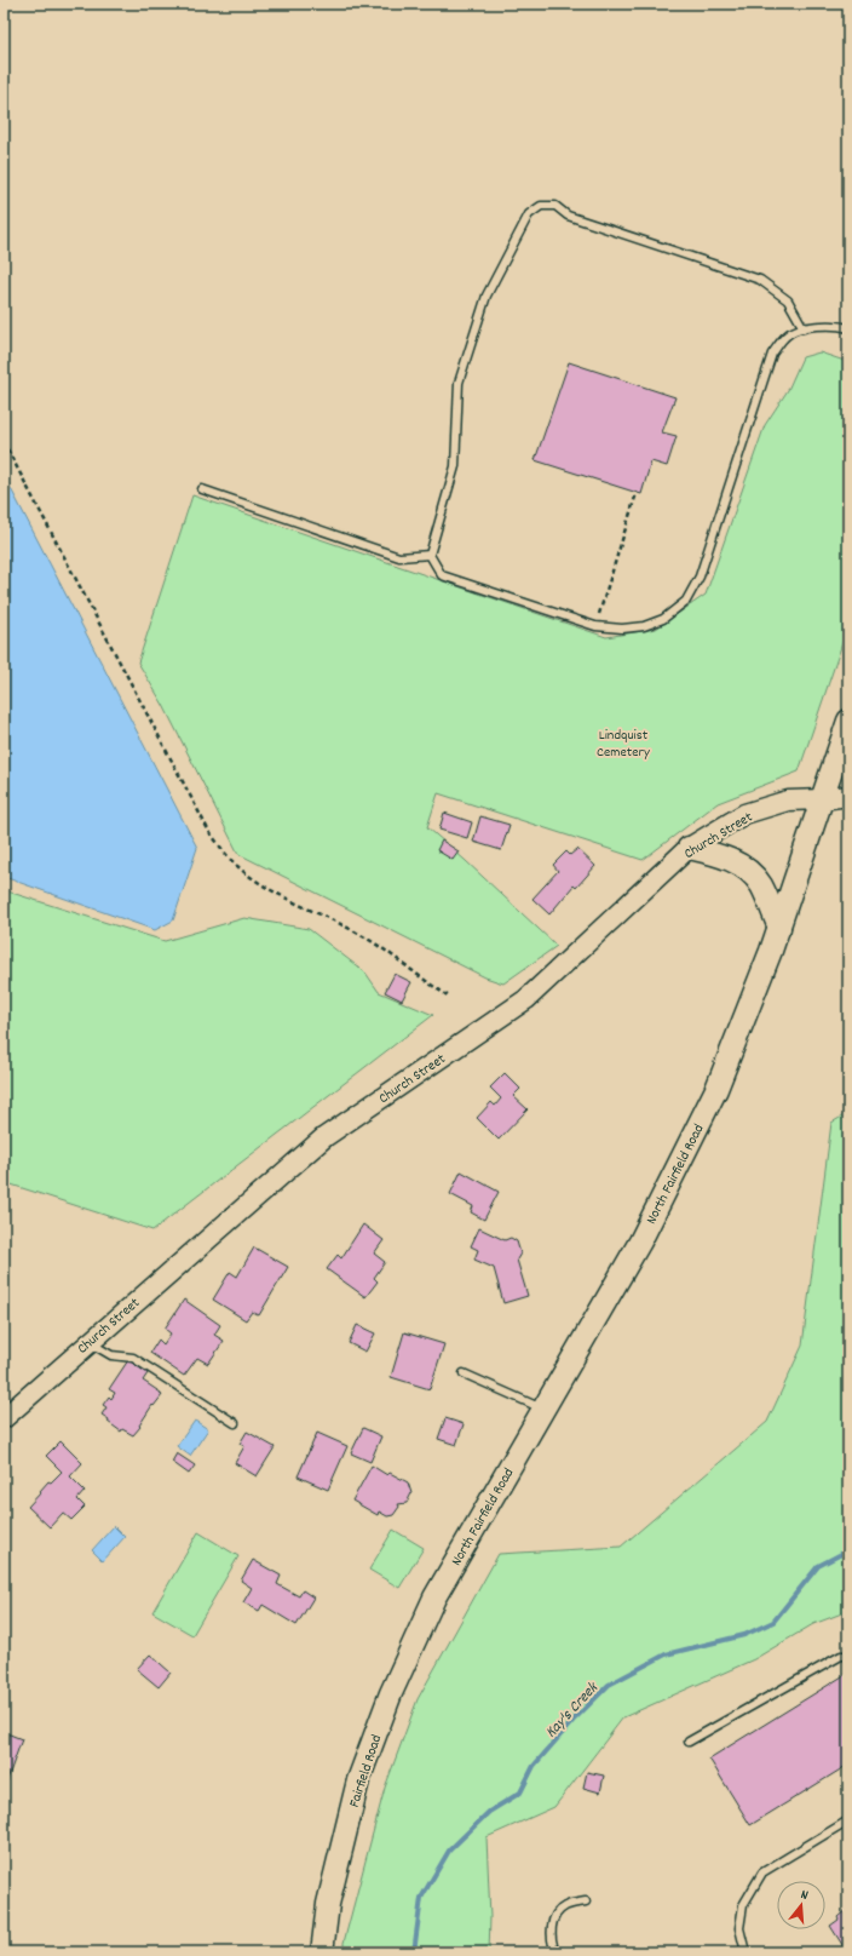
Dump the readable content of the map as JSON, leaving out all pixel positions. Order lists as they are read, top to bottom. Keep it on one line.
{"streets":{"main road":["North Fairfield Road","Fairfield Road"],"street":["Church Street"]},"crossings":[["Church Street","North Fairfield Road"],["North Fairfield Road","Fairfield Road"]],"water":["Kay's Creek"],"parks":["Lindquist Cemetery"],"north":"top"}
